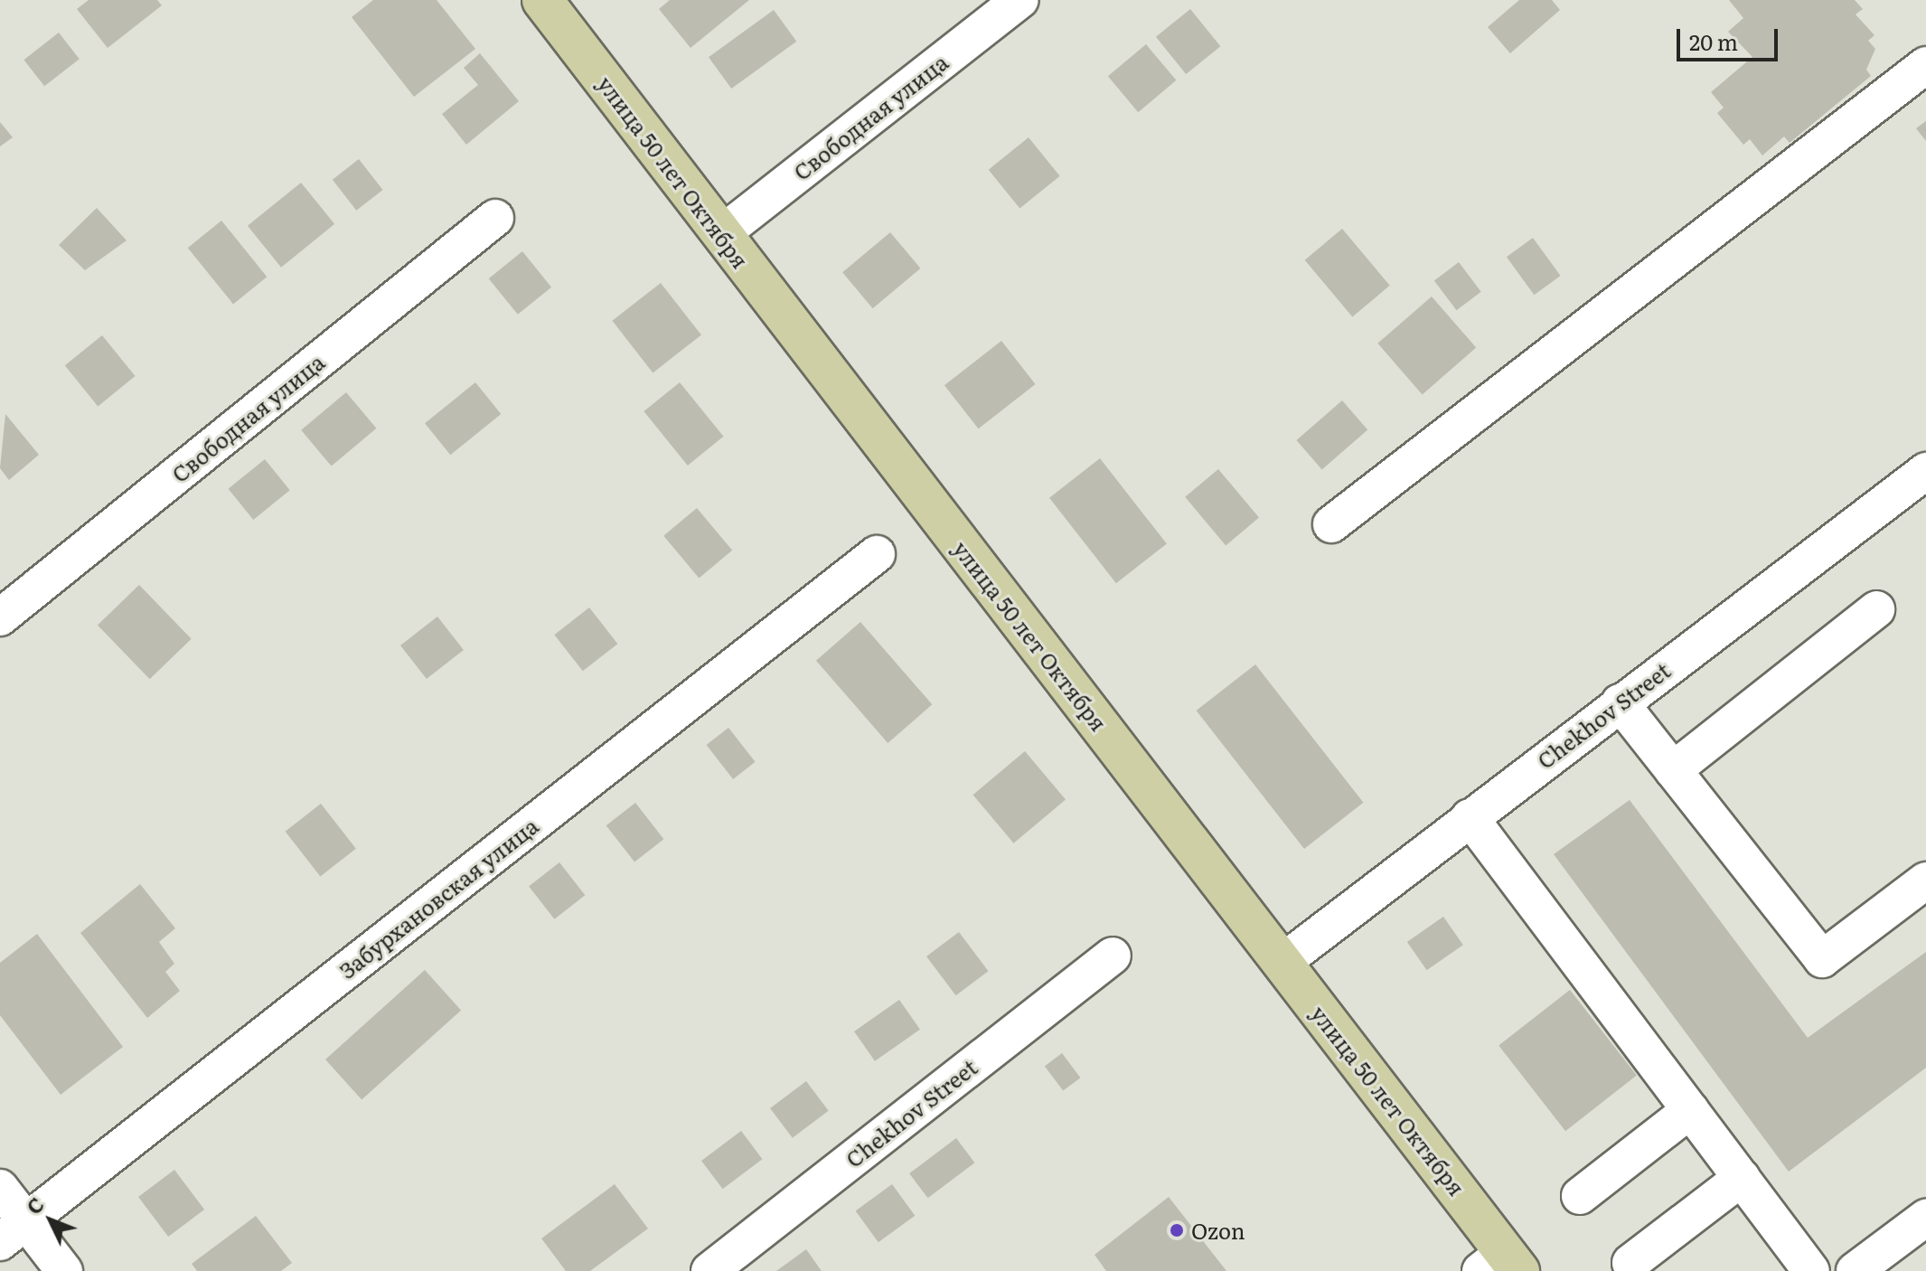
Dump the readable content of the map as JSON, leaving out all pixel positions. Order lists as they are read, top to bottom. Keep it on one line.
{"streets":{"main road":["улица 50 лет Октября"],"street":["Свободная улица","Chekhov Street","Забурхановская улица"]},"crossings":[["Свободная улица","улица 50 лет Октября"],["улица 50 лет Октября","Chekhov Street"]],"places":["Ozon"],"scale_bar":"20 m","north":"top left"}
